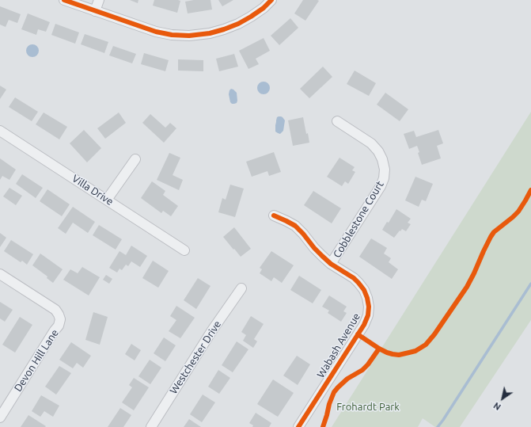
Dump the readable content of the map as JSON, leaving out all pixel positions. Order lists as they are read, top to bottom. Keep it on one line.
{"streets":{"street":["Villa Drive","Cobblestone Court","Wabash Avenue","Westchester Drive","Devon Hill Lane"]},"crossings":[["Cobblestone Court","Wabash Avenue"]],"parks":["Frohardt Park"],"north":"bottom left"}
